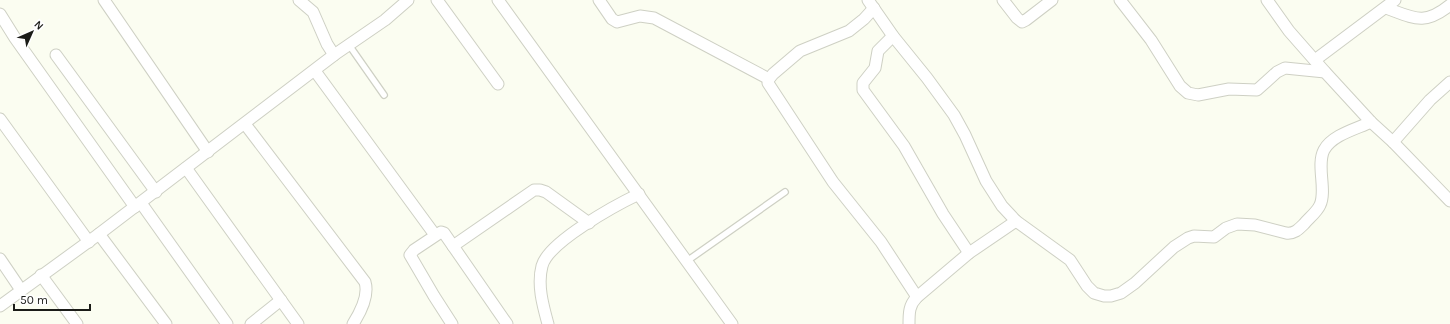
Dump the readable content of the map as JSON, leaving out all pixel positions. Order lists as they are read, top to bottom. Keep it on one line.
{"scale_bar":"50 m","north":"top right"}
